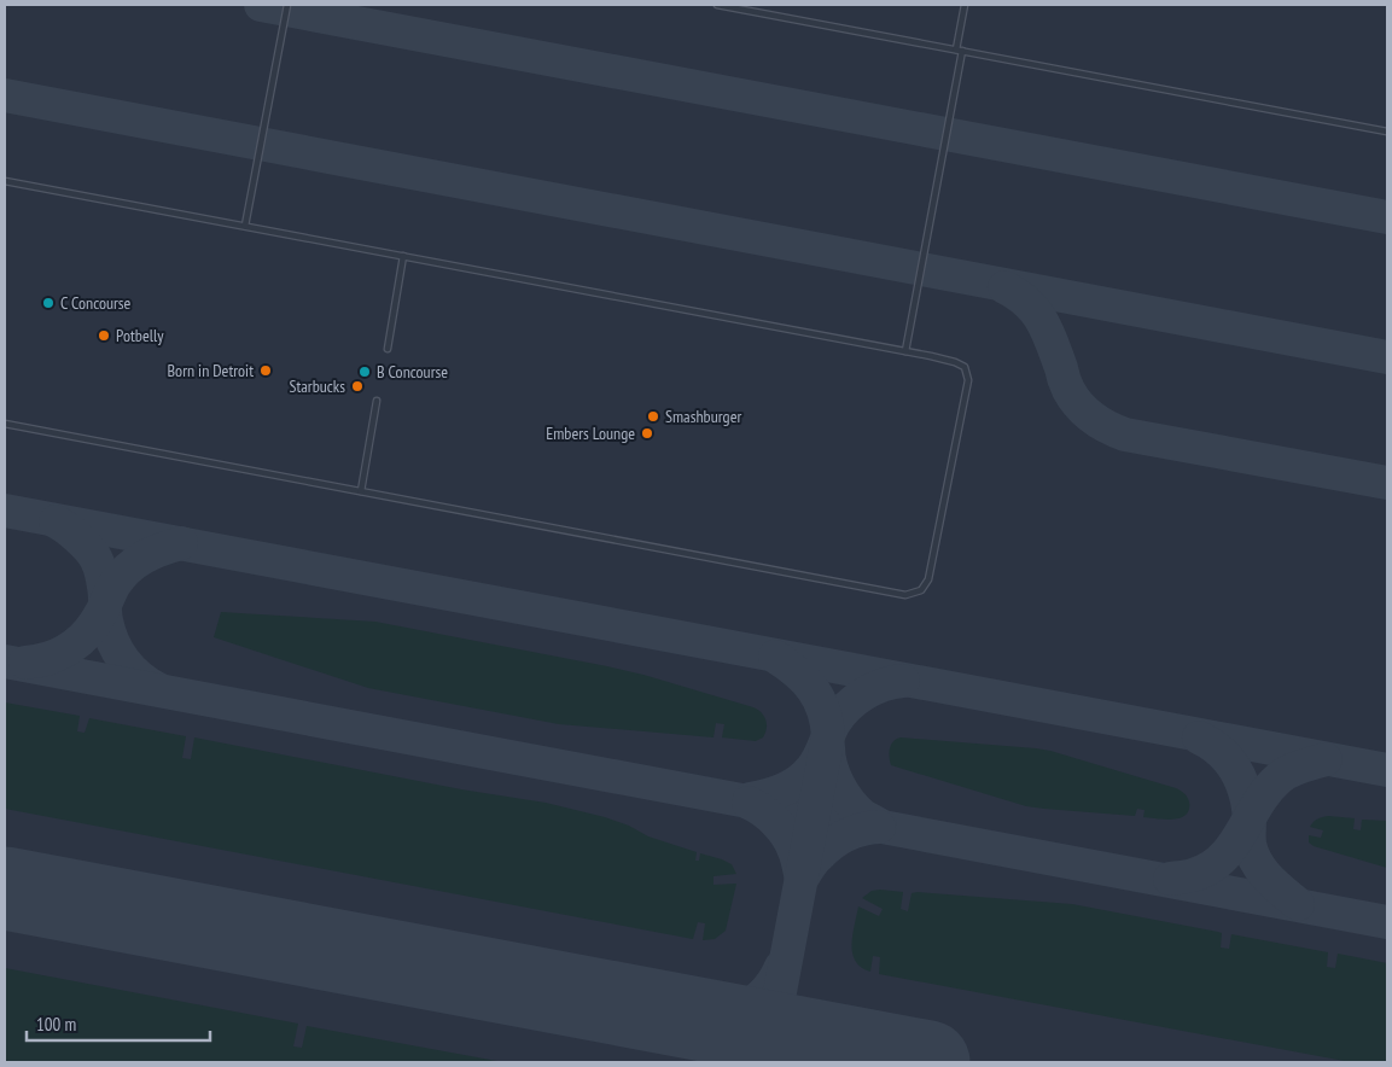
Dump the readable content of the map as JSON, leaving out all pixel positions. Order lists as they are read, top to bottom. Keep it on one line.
{"places":["C Concourse","Potbelly","Born in Detroit","B Concourse","Starbucks","Smashburger","Embers Lounge"],"scale_bar":"100 m"}
